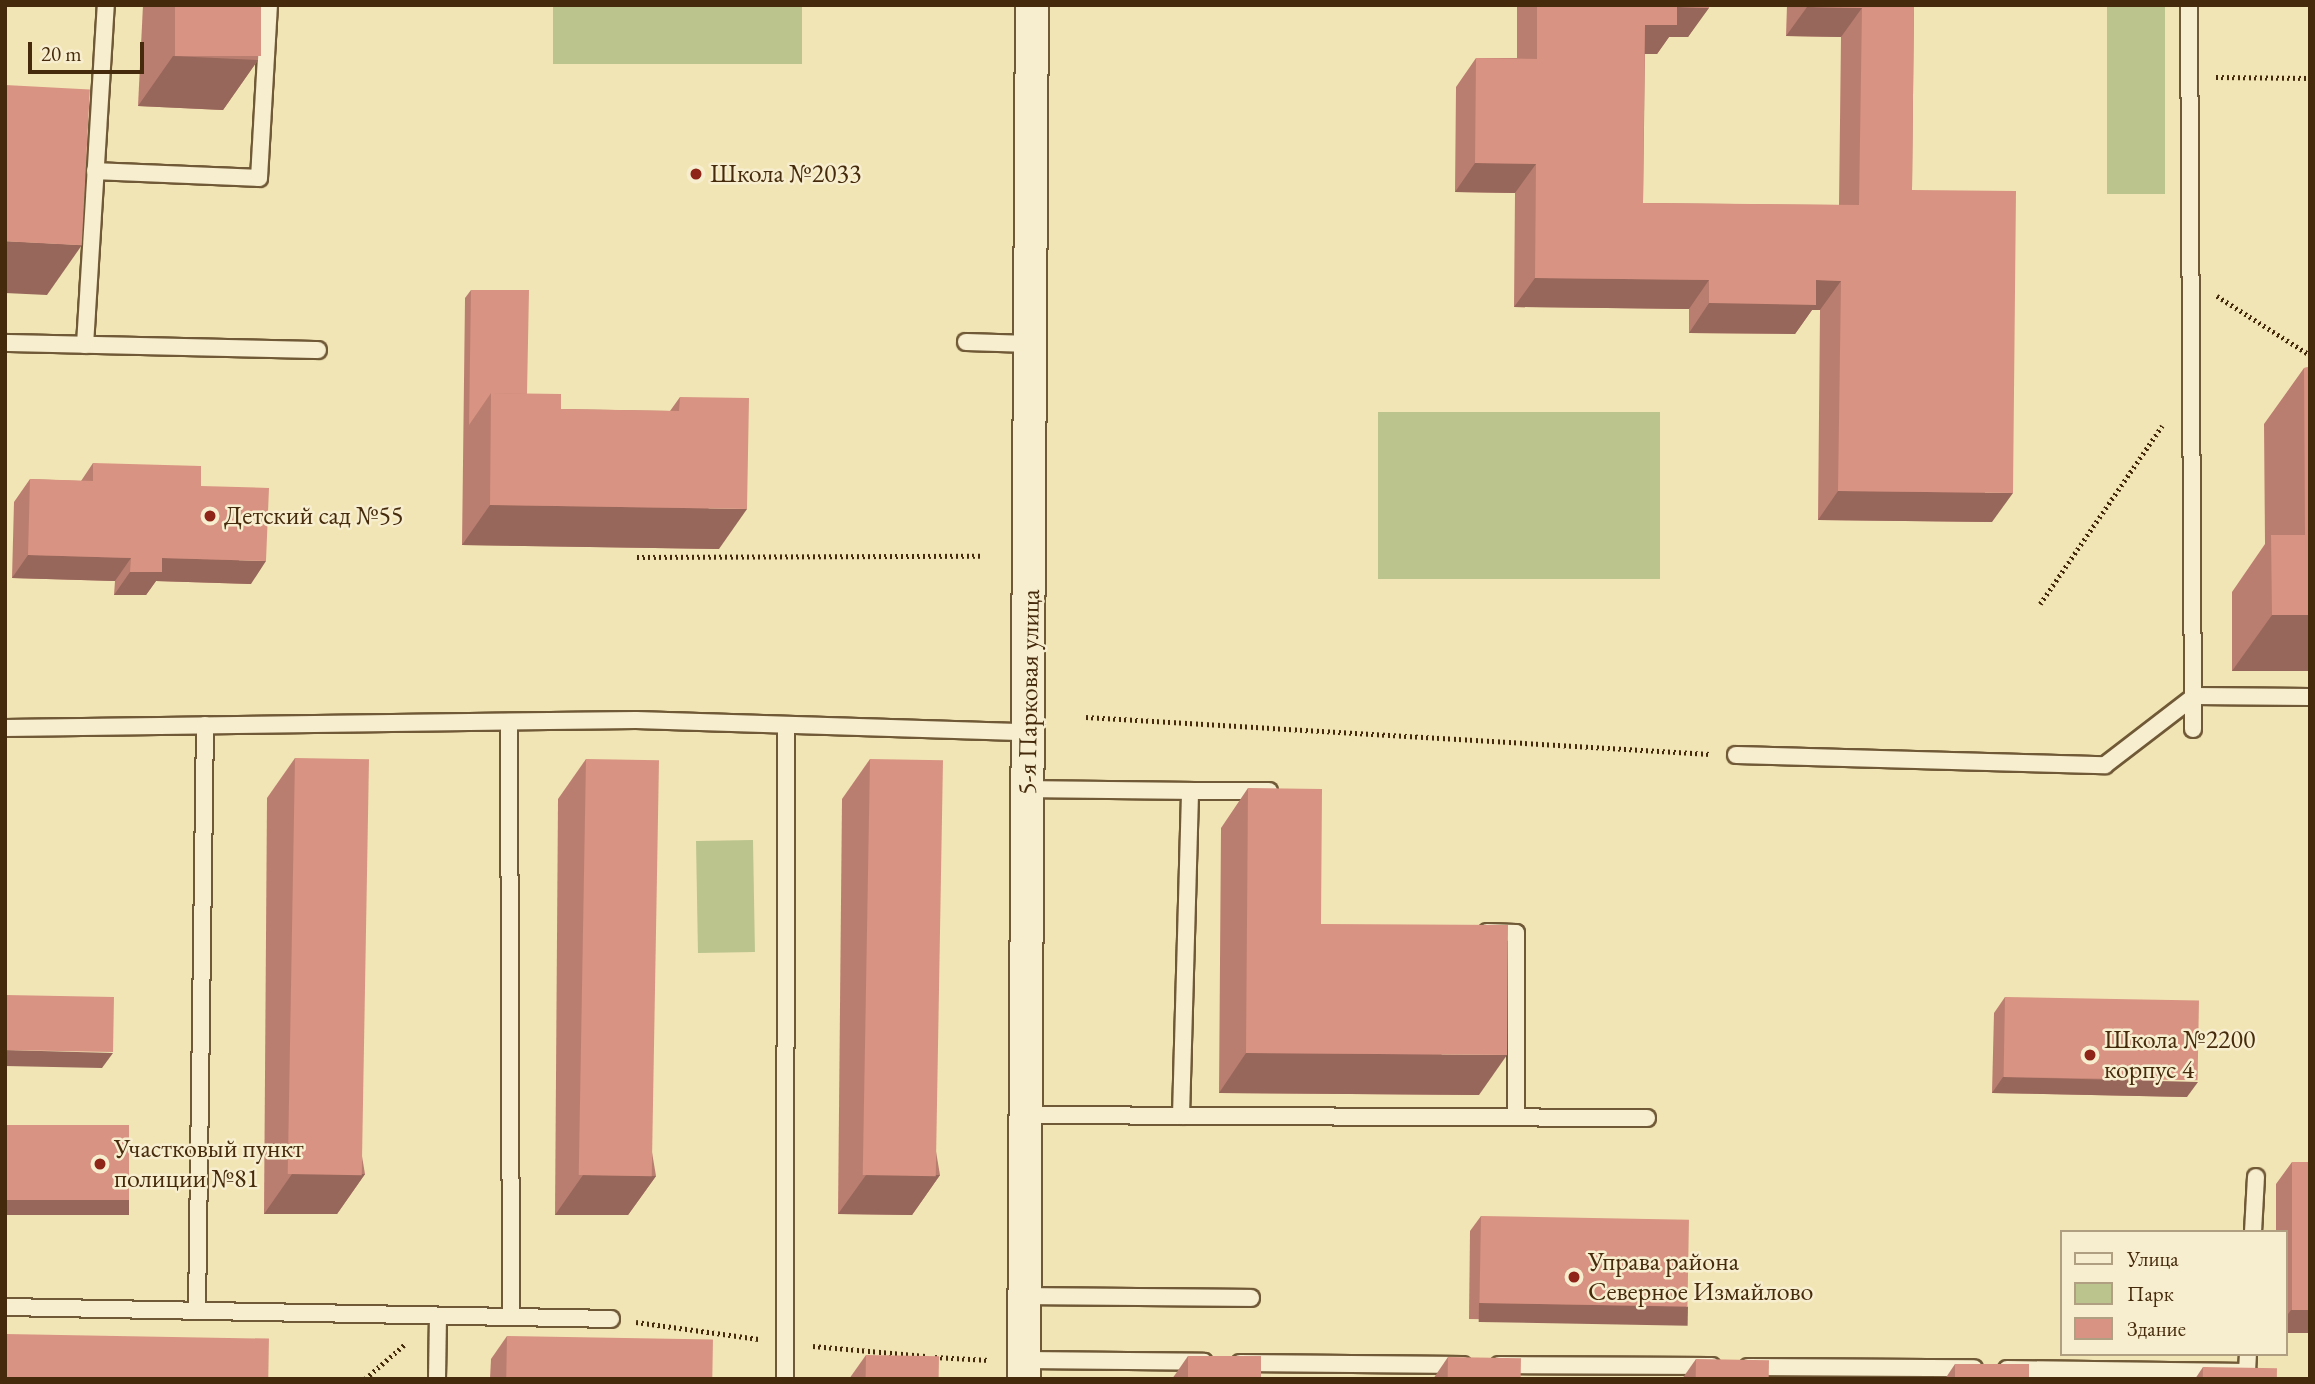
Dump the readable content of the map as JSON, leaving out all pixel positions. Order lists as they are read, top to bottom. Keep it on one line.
{"streets":{"street":["5-я Парковая улица"]},"places":["Школа №2033","Детский сад №55","Школа №2200 корпус 4","Участковый пункт полиции №81","Управа района Северное Измайлово"],"legend":["Улица","Парк","Здание"],"scale_bar":"20 m"}
